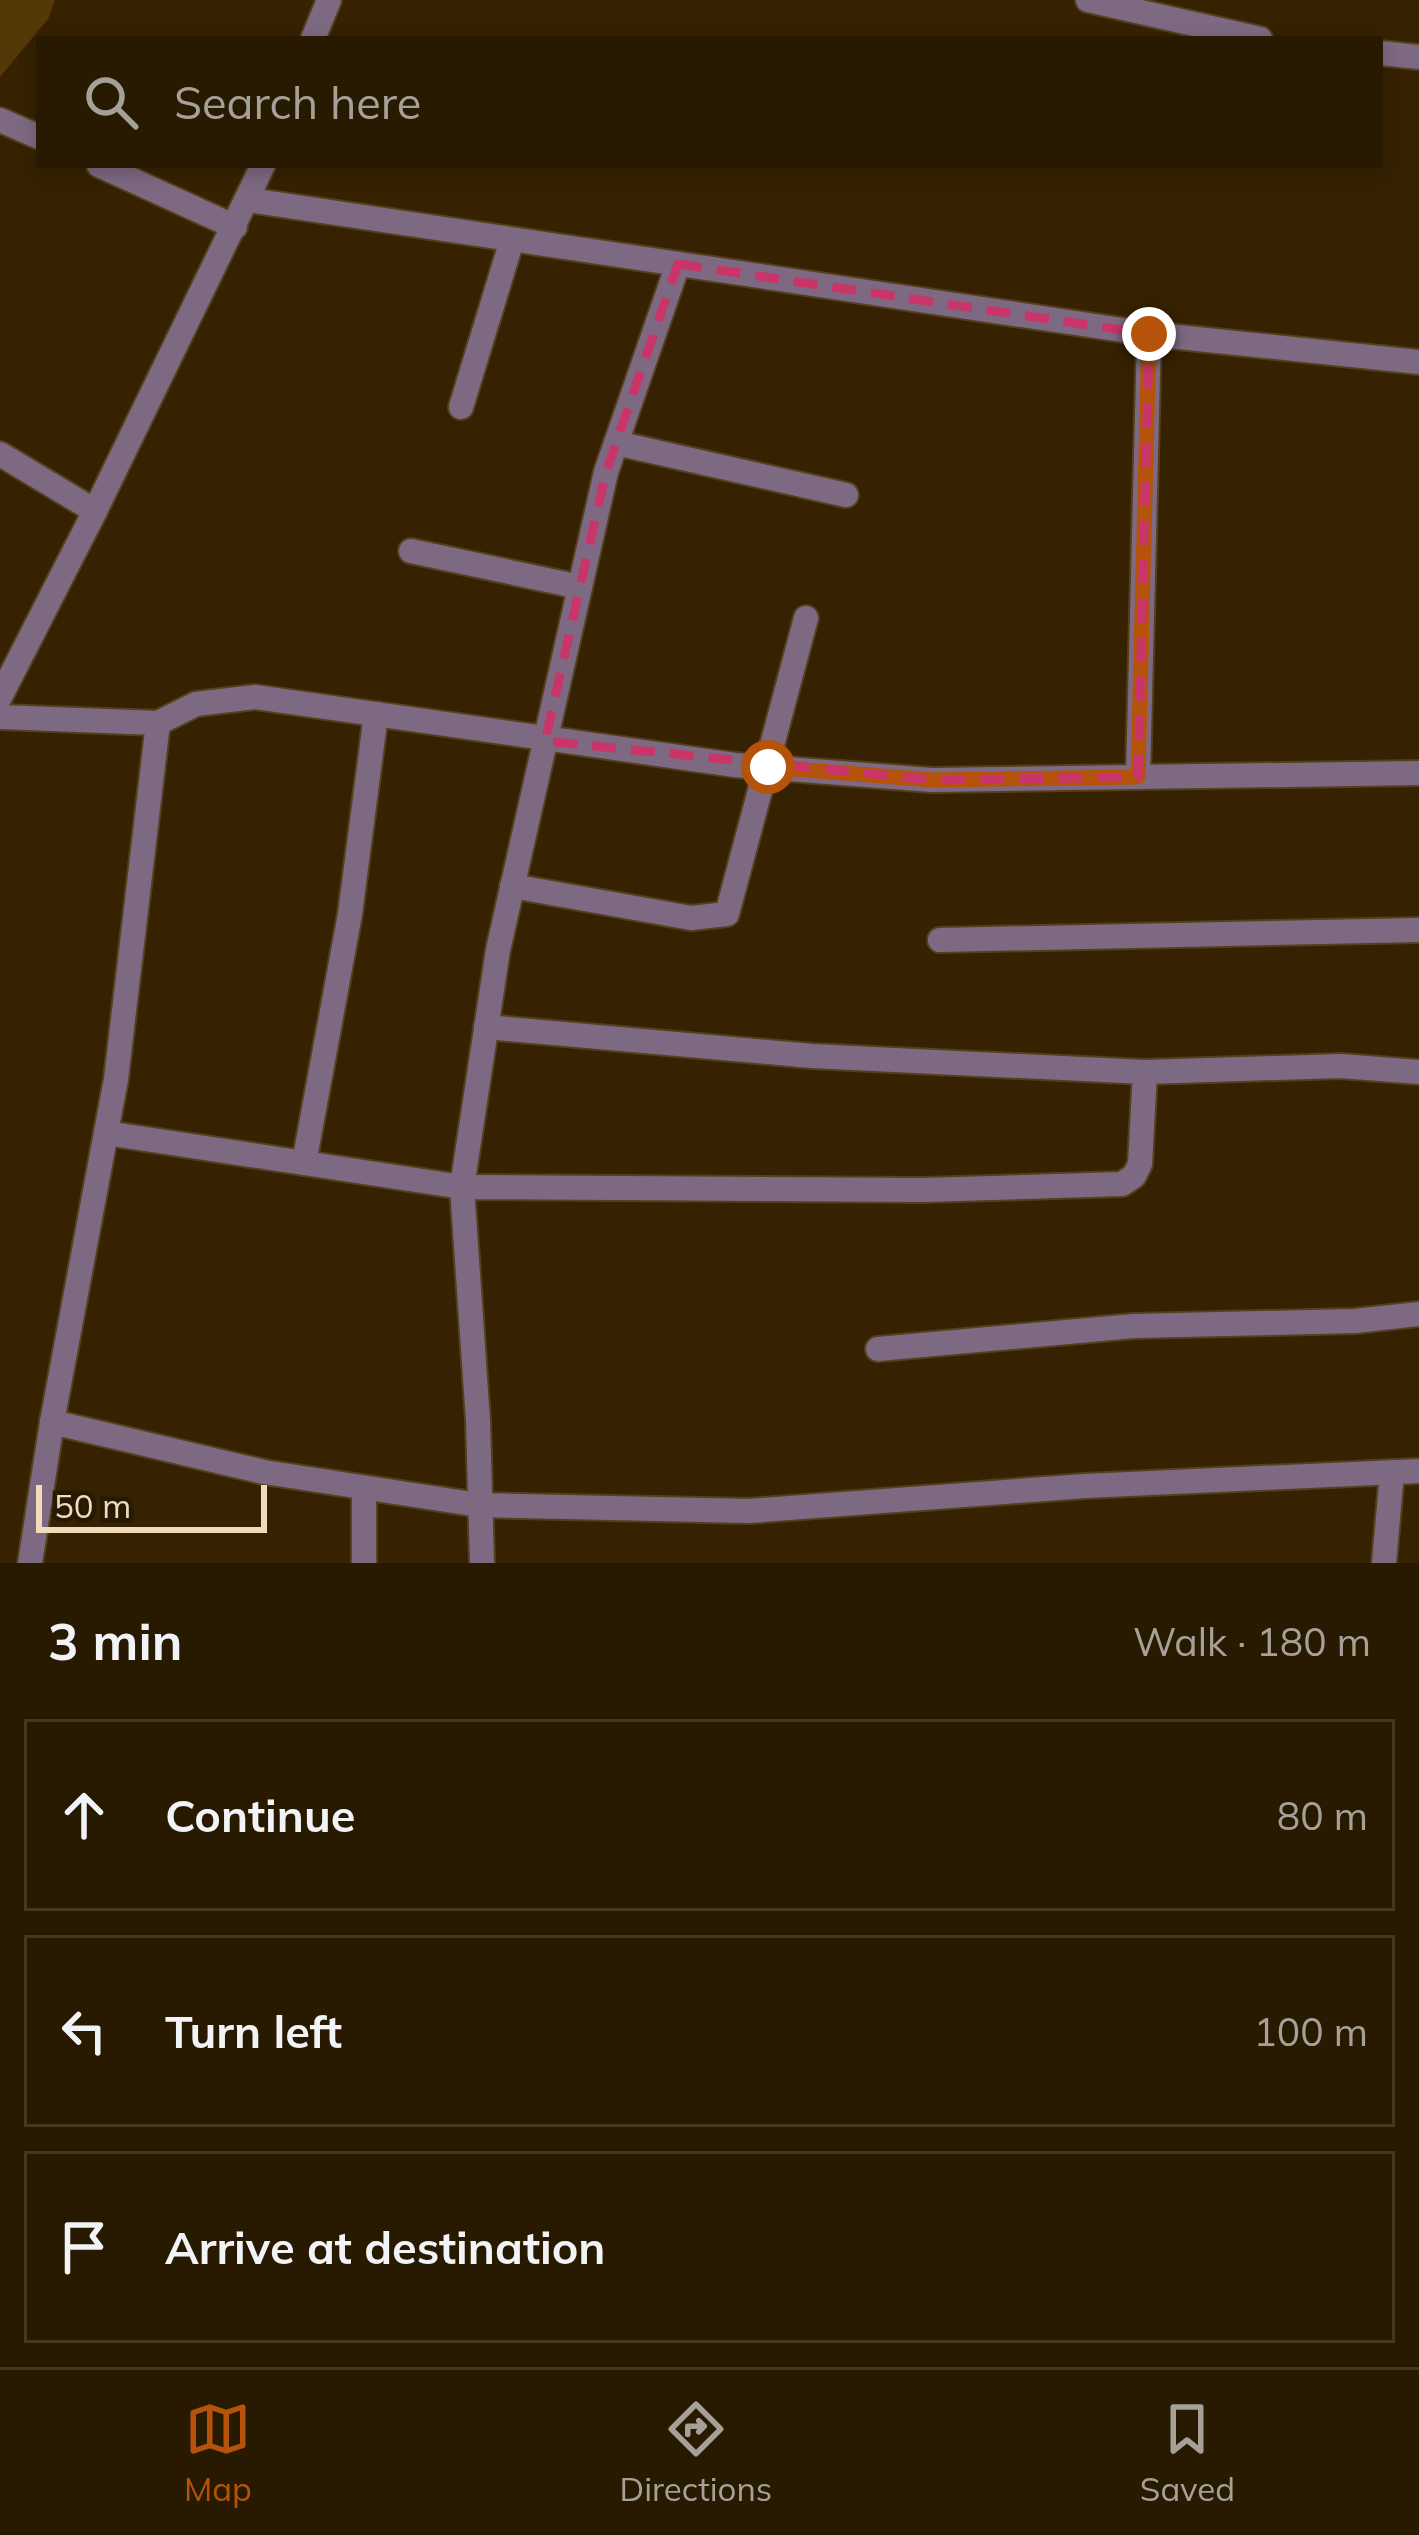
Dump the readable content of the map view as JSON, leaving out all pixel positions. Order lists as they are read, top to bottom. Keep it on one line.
{"scale_bar":"50 m","page":{"search":"Search here","scale":"50 m","heading":["3 min","Walk · 180 m"],"list":[["Continue","80 m"],["Turn left","100 m"],"Arrive at destination"],"nav":["Map","Directions","Saved"]}}
